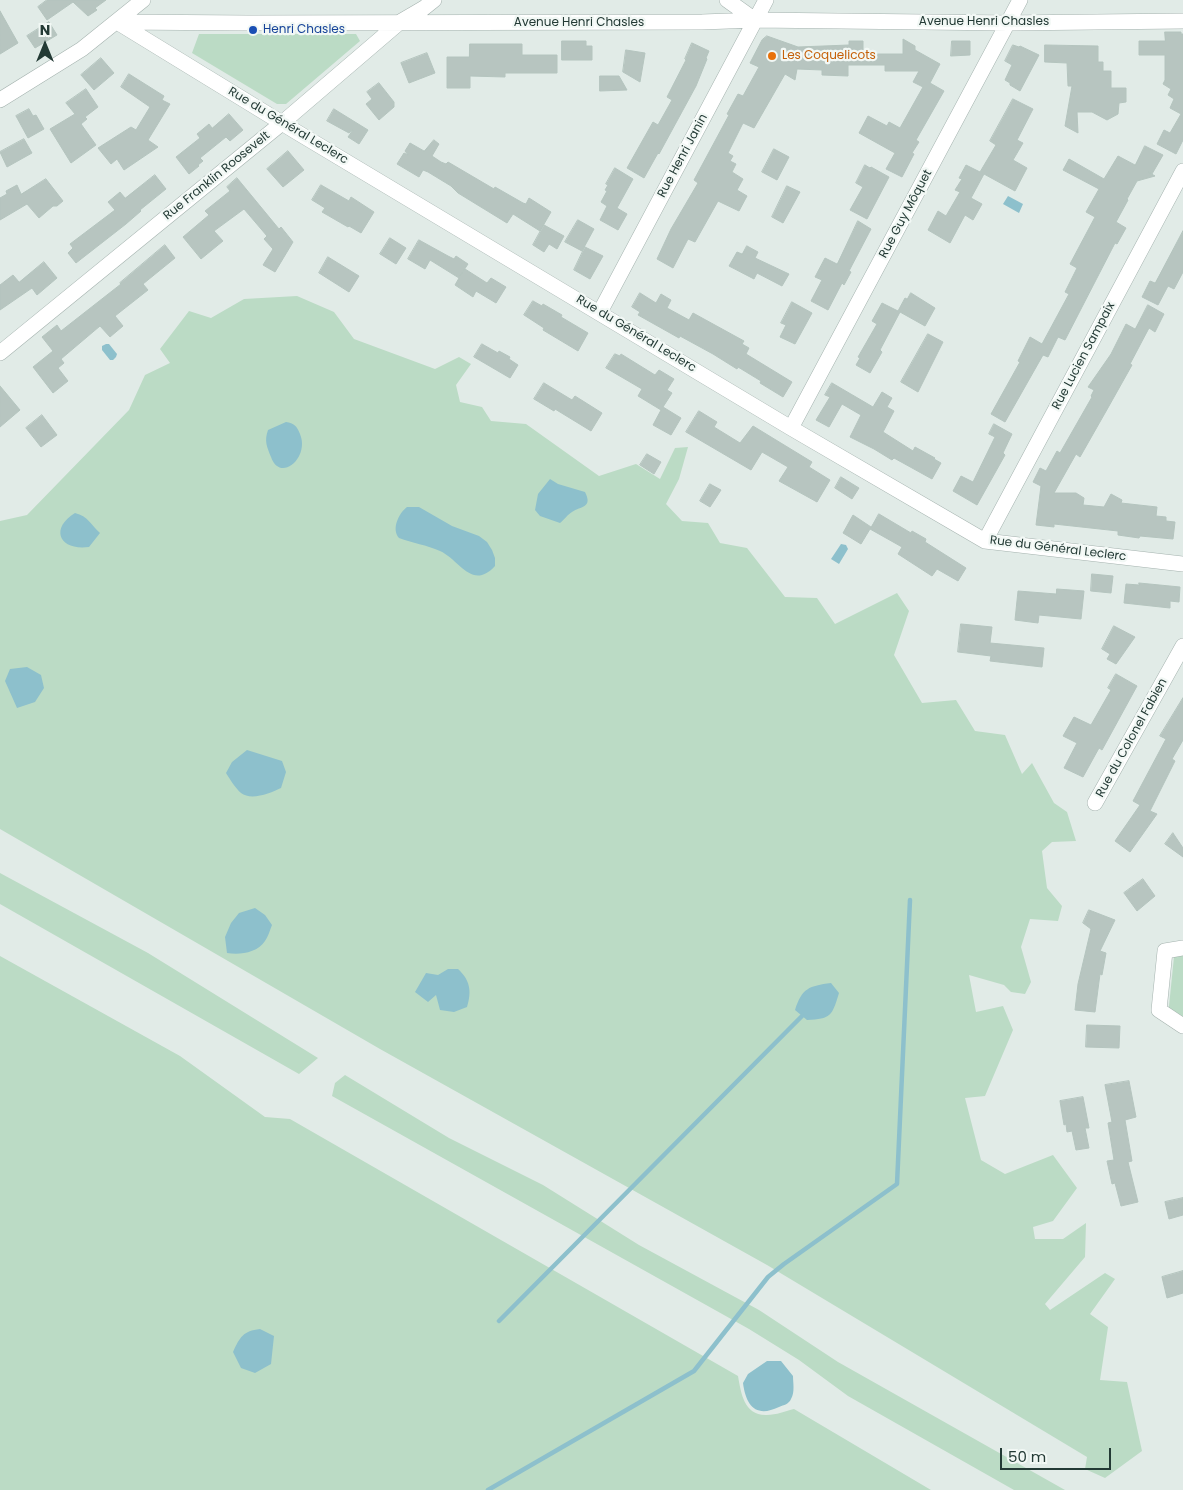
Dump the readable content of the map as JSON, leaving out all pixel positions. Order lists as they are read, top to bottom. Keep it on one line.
{"streets":{"street":["Avenue Henri Chasles","Rue du Général Leclerc","Rue Henri Janin","Rue Franklin Roosevelt","Rue Guy Môquet","Rue Lucien Sampaix","Rue du Colonel Fabien"]},"crossings":[["Avenue Henri Chasles","Rue du Général Leclerc"],["Avenue Henri Chasles","Rue Henri Janin"],["Avenue Henri Chasles","Rue Franklin Roosevelt"],["Avenue Henri Chasles","Rue Guy Môquet"],["Rue du Général Leclerc","Rue Henri Janin"],["Rue du Général Leclerc","Rue Franklin Roosevelt"],["Rue du Général Leclerc","Rue Guy Môquet"],["Rue du Général Leclerc","Rue Lucien Sampaix"]],"places":["Henri Chasles","Les Coquelicots"],"scale_bar":"50 m","north":"top"}
